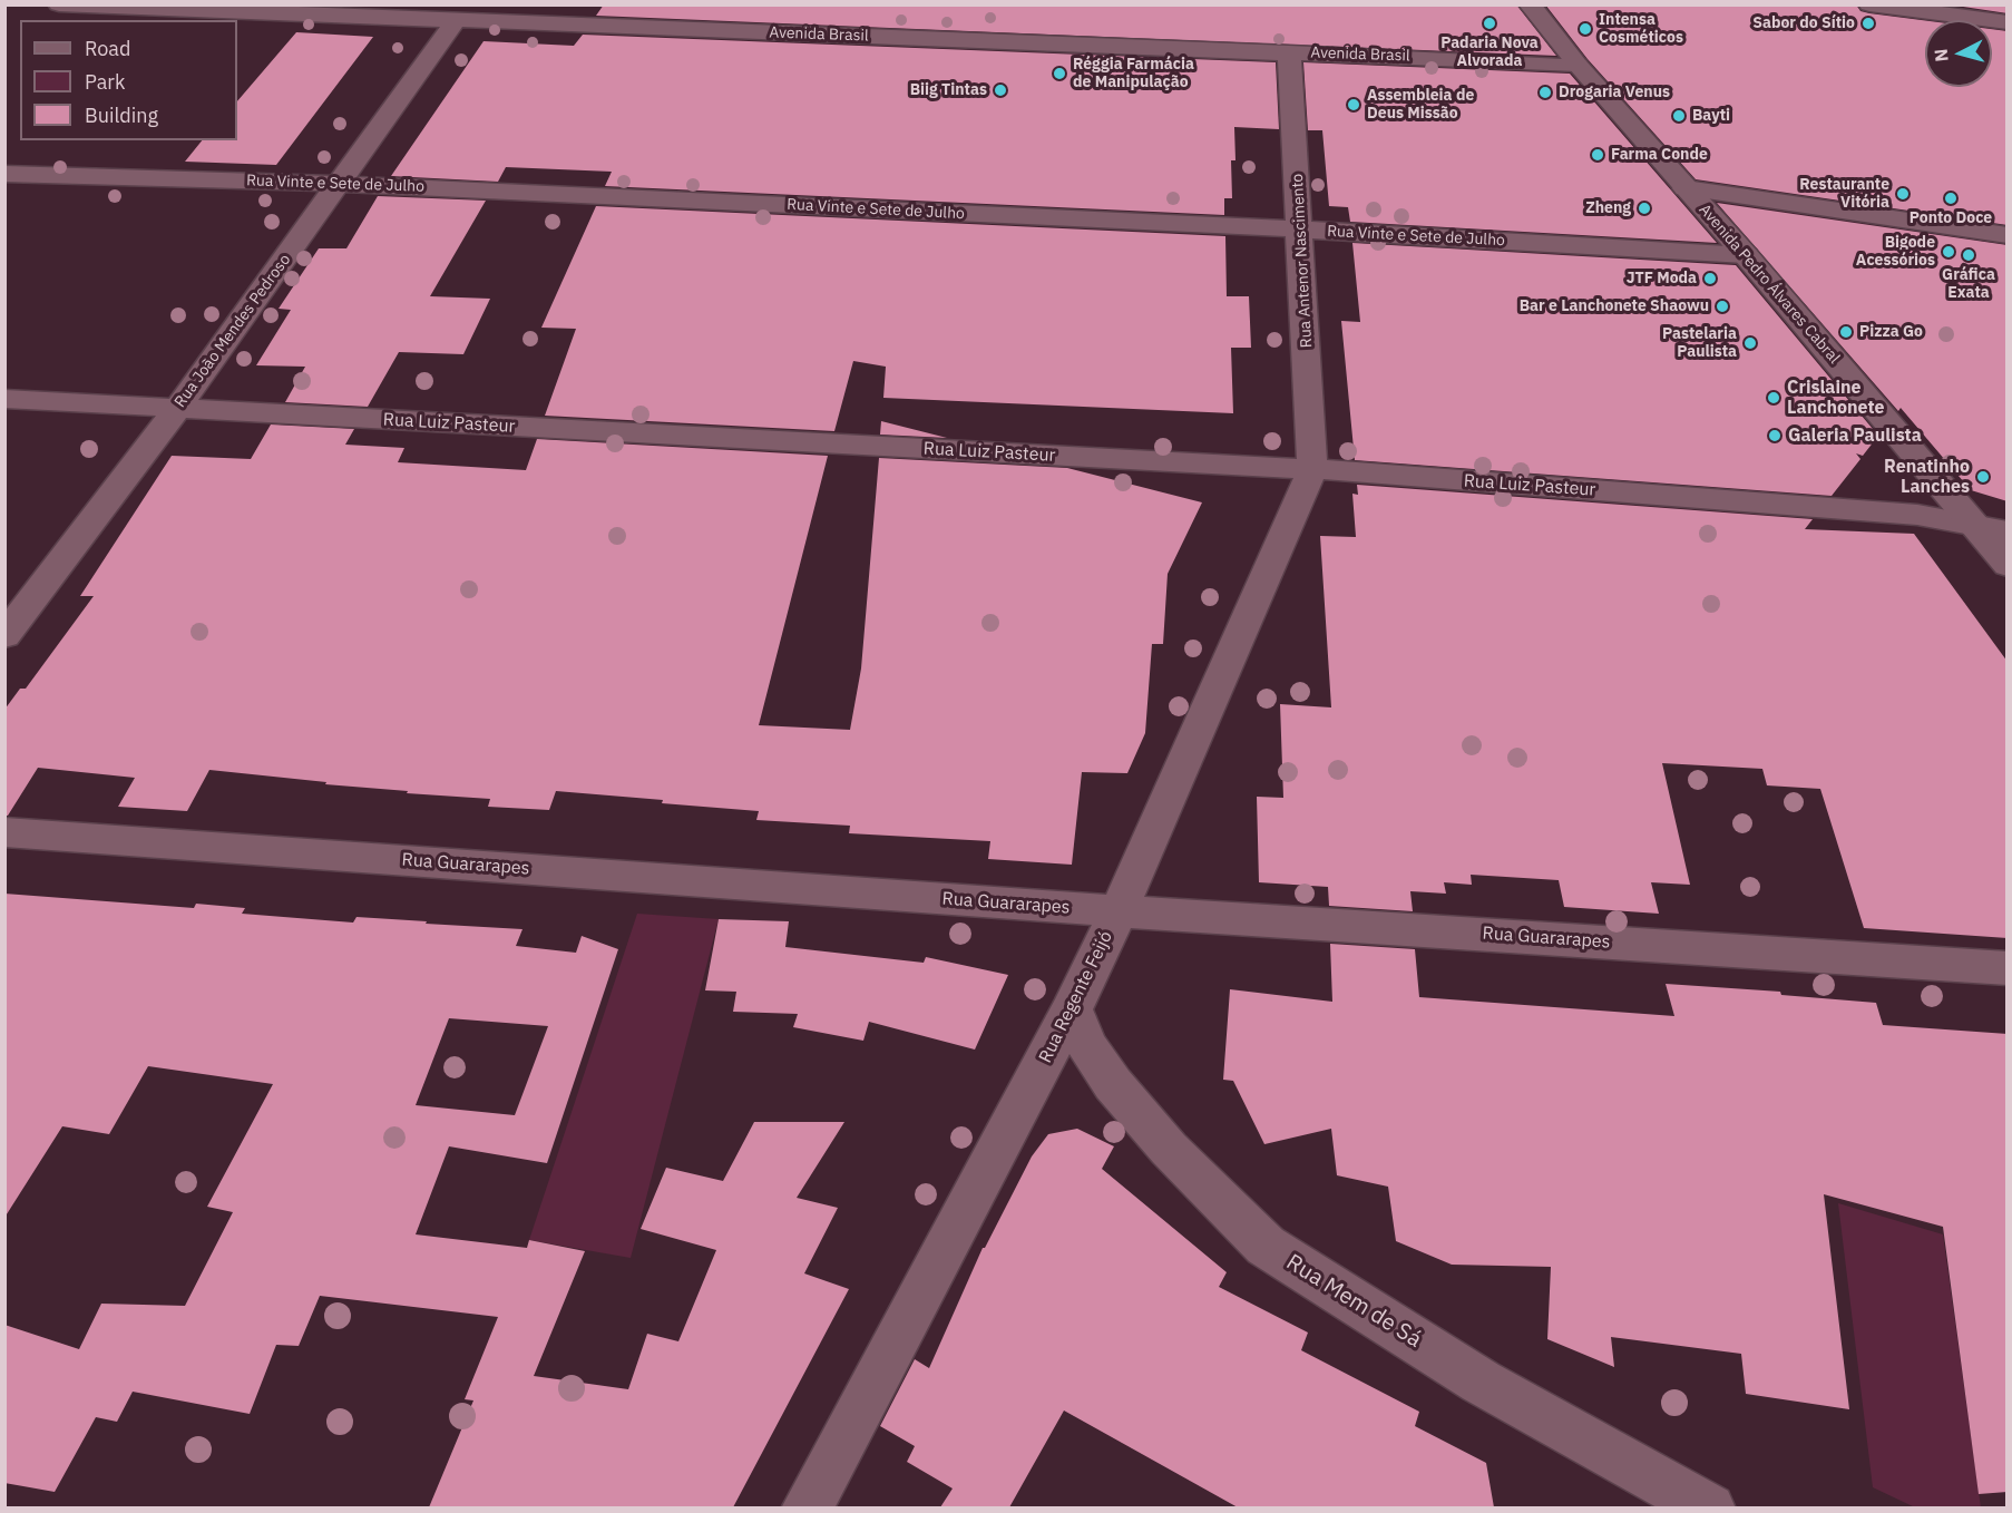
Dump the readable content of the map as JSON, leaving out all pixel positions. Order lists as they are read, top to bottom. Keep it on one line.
{"streets":{"street":["Avenida Brasil","Rua Vinte e Sete de Julho","Rua Antenor Nascimento","Avenida Pedro Álvares Cabral","Rua João Mendes Pedroso","Rua Luiz Pasteur","Rua Guararapes","Rua Regente Feijó","Rua Mem de Sá"]},"crossings":[["Avenida Brasil","Rua Antenor Nascimento"],["Avenida Brasil","Avenida Pedro Álvares Cabral"],["Avenida Brasil","Rua João Mendes Pedroso"],["Rua Vinte e Sete de Julho","Rua Antenor Nascimento"],["Rua Vinte e Sete de Julho","Avenida Pedro Álvares Cabral"],["Rua Vinte e Sete de Julho","Rua João Mendes Pedroso"],["Rua Antenor Nascimento","Rua Luiz Pasteur"],["Rua Antenor Nascimento","Rua Regente Feijó"],["Avenida Pedro Álvares Cabral","Rua Luiz Pasteur"],["Rua João Mendes Pedroso","Rua Luiz Pasteur"],["Rua Luiz Pasteur","Rua Regente Feijó"],["Rua Guararapes","Rua Regente Feijó"],["Rua Regente Feijó","Rua Mem de Sá"]],"places":["Padaria Nova Alvorada","Sabor do Sítio","Intensa Cosméticos","Réggia Farmácia de Manipulação","Biig Tintas","Drogaria Venus","Assembleia de Deus Missão","Bayti","Farma Conde","Restaurante Vitória","Ponto Doce","Zheng","Bigode Acessórios","Gráfica Exata","JTF Moda","Bar e Lanchonete Shaowu","Pizza Go","Pastelaria Paulista","Crislaine Lanchonete","Galeria Paulista","Renatinho Lanches"],"legend":["Road","Park","Building"],"north":"left"}
